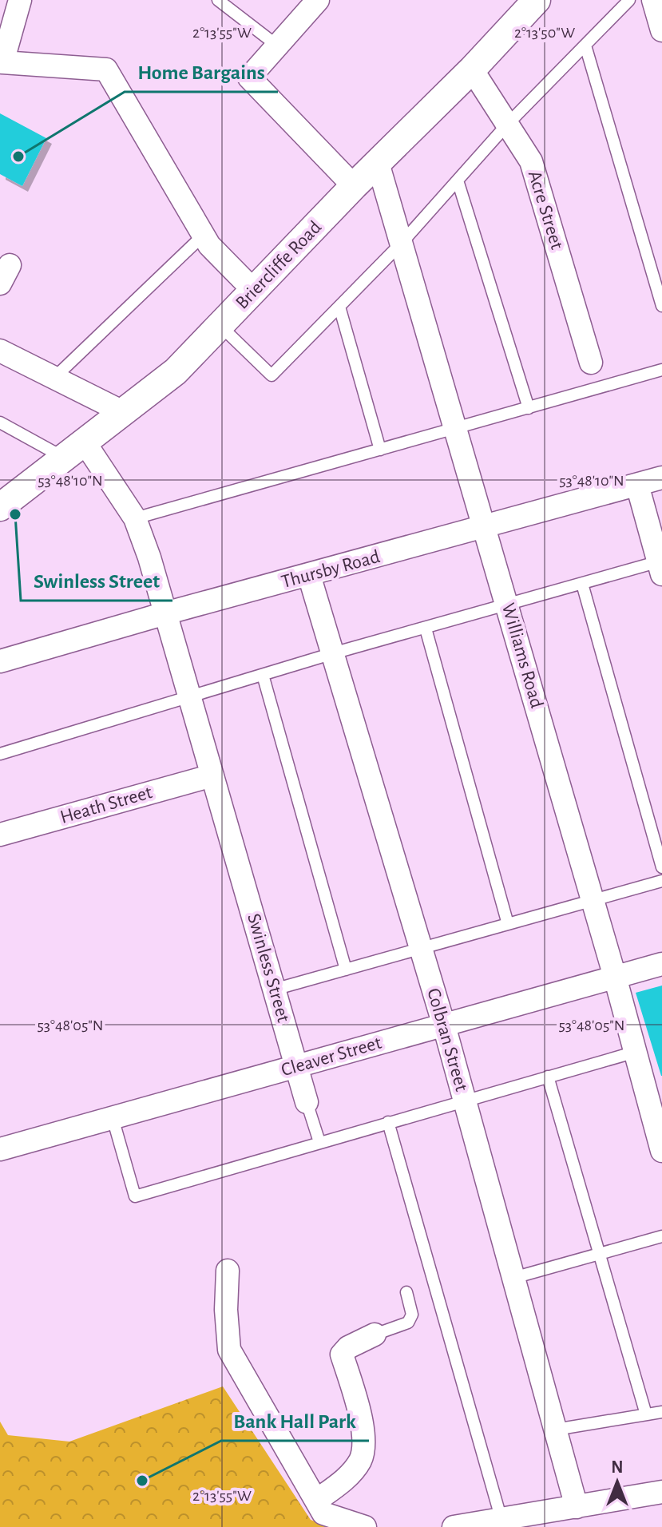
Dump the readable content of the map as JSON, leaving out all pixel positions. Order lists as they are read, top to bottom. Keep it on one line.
{"streets":{"street":["Acre Street","Briercliffe Road","Thursby Road","Williams Road","Heath Street","Swinless Street","Colbran Street","Cleaver Street"]},"crossings":[["Acre Street","Briercliffe Road"],["Briercliffe Road","Williams Road"],["Briercliffe Road","Swinless Street"],["Thursby Road","Williams Road"],["Thursby Road","Swinless Street"],["Thursby Road","Colbran Street"],["Williams Road","Cleaver Street"],["Heath Street","Swinless Street"],["Swinless Street","Cleaver Street"],["Colbran Street","Cleaver Street"]],"places":["Home Bargains","Swinless Street","Bank Hall Park"],"north":"top","coordinates":["2°13'55\"W","2°13'50\"W","53°48'10\"N","53°48'05\"N"]}
